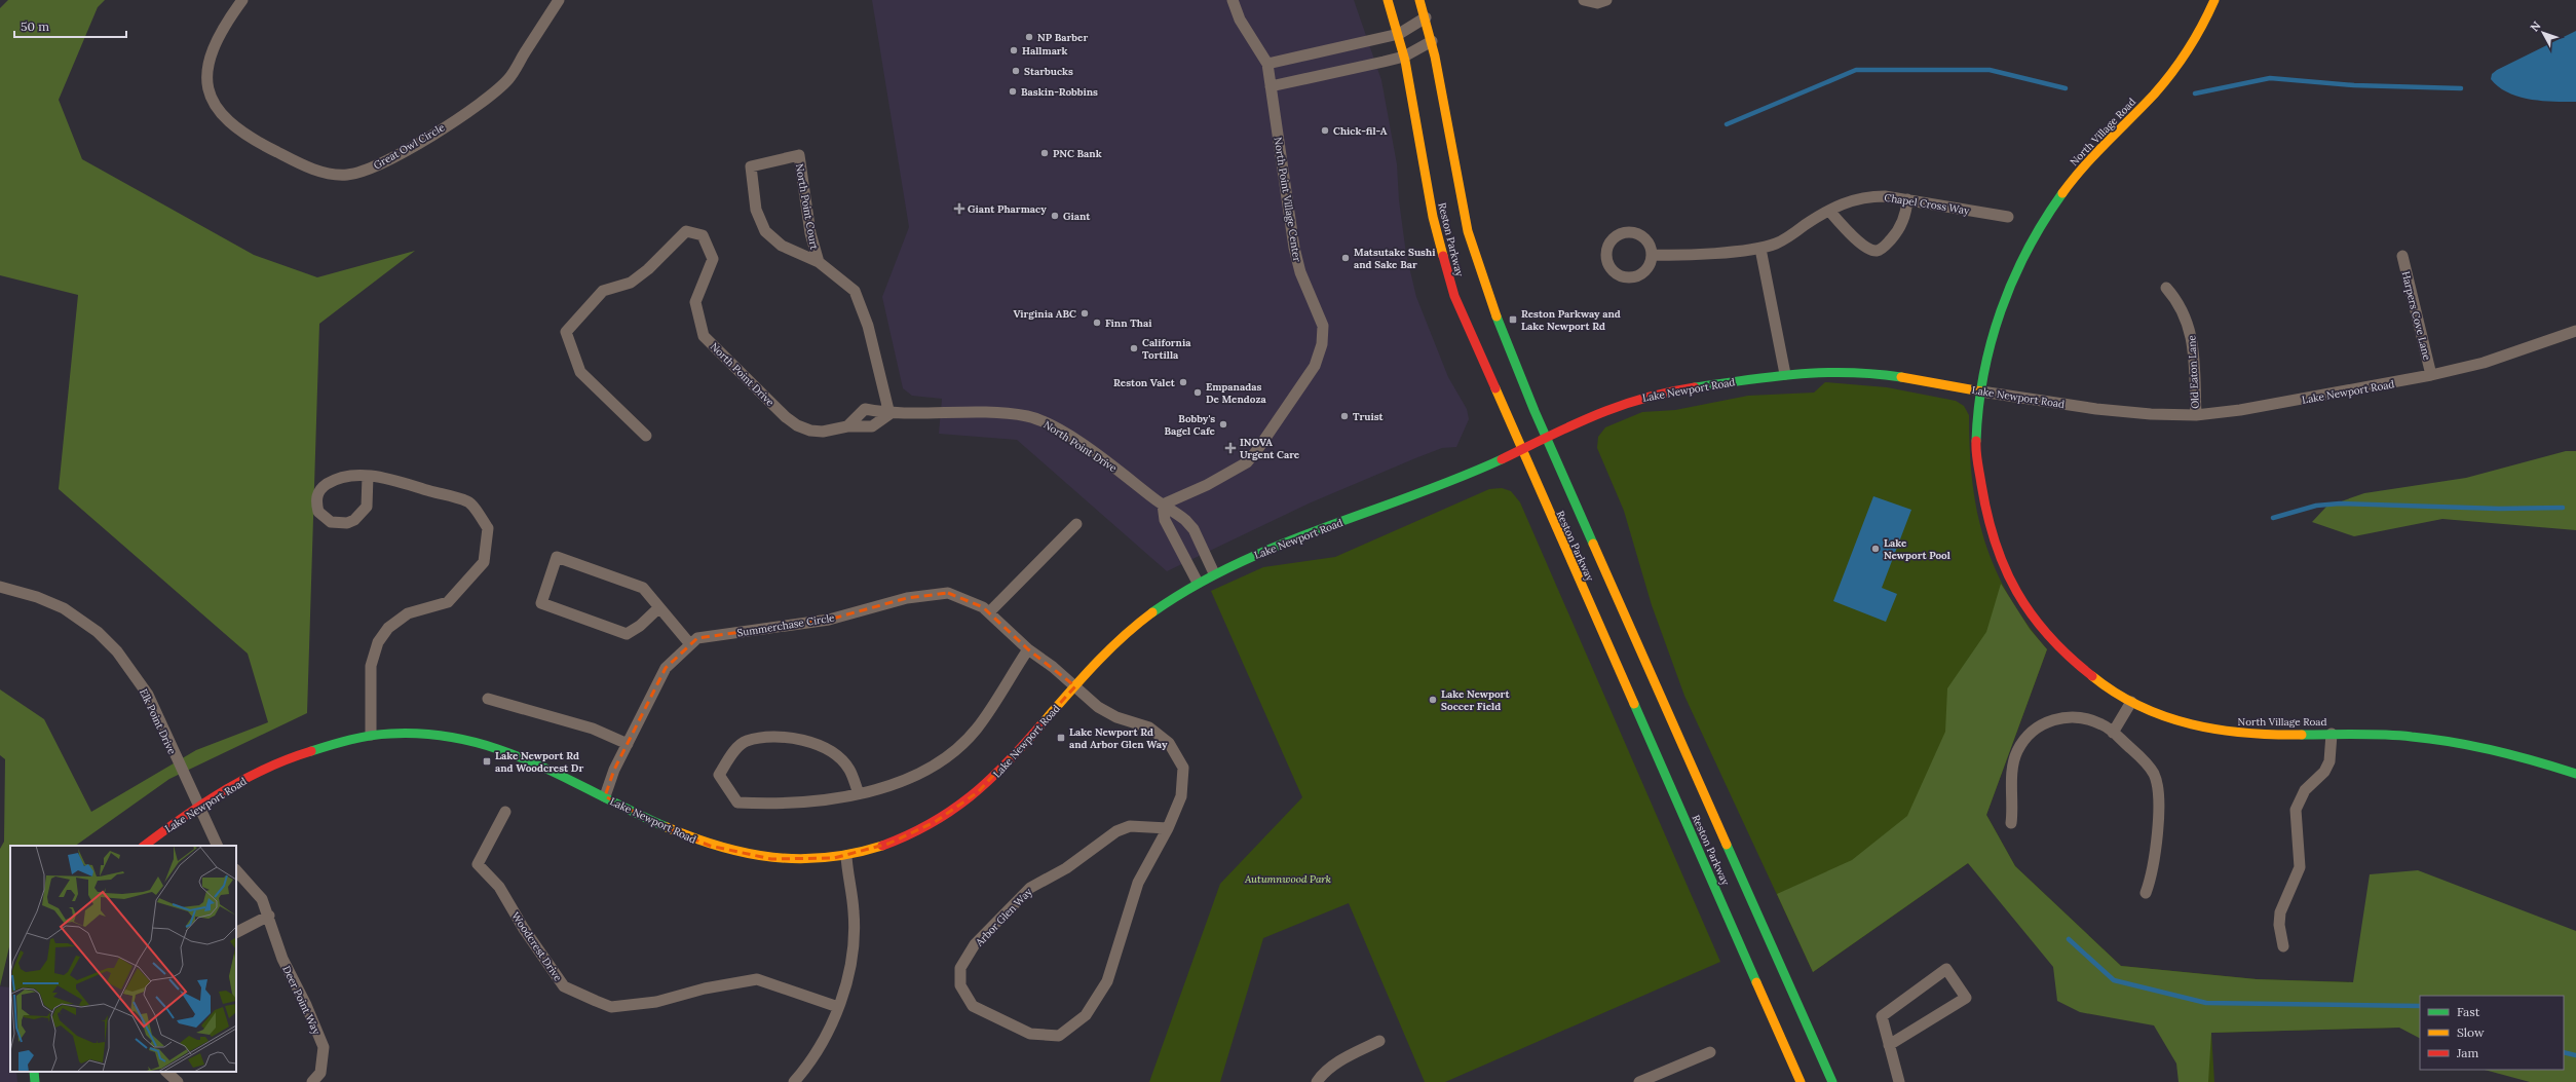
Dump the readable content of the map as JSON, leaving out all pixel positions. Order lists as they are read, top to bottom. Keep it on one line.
{"streets":{"street":["North Village Road","Great Owl Circle","North Point Village Center","Chapel Cross Way","North Point Court","Reston Parkway","Harpers Cove Lane","Old Eaton Lane","North Point Drive","Lake Newport Road","Summerchase Circle","Elk Point Drive","Arbor Glen Way","Woodcrest Drive","Deer Point Way"]},"crossings":[["North Village Road","Lake Newport Road"],["North Point Village Center","North Point Drive"],["North Point Court","North Point Drive"],["Reston Parkway","Lake Newport Road"],["Harpers Cove Lane","Lake Newport Road"],["Old Eaton Lane","Lake Newport Road"],["North Point Drive","Lake Newport Road"],["Lake Newport Road","Summerchase Circle"],["Lake Newport Road","Elk Point Drive"],["Lake Newport Road","Arbor Glen Way"],["Summerchase Circle","Arbor Glen Way"]],"parks":["Autumnwood Park"],"places":{"other":["NP Barber","Hallmark","Starbucks","Baskin-Robbins","Chick-fil-A","PNC Bank","Giant","Matsutake Sushi and Sake Bar","Virginia ABC","Finn Thai","California Tortilla","Reston Valet","Empanadas De Mendoza","Truist","Bobby's Bagel Cafe","Lake Newport Pool","Lake Newport Soccer Field"],"health":["Giant Pharmacy","INOVA Urgent Care"],"transit":["Reston Parkway and Lake Newport Rd","Lake Newport Rd and Arbor Glen Way","Lake Newport Rd and Woodcrest Dr"]},"legend":["Fast","Slow","Jam"],"scale_bar":"50 m","north":"top left"}
